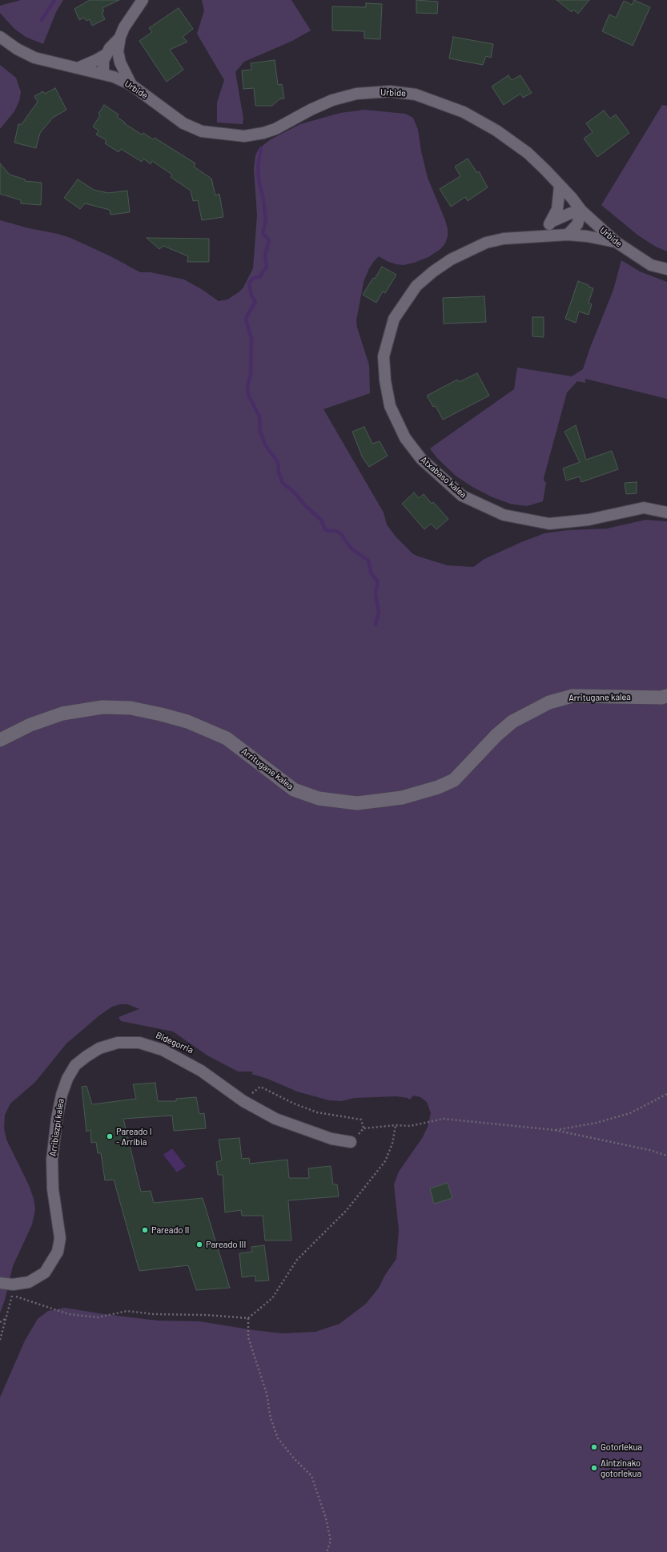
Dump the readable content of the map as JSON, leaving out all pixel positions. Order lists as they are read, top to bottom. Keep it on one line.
{"streets":{"street":["Urbide","Atxabaso kalea","Arritugane kalea","Arribiazpi kalea"]},"crossings":[["Urbide","Atxabaso kalea"]],"places":["Pareado I - Arribia","Pareado II","Pareado III","Gotorlekua","Aintzinako gotorlekua"]}
